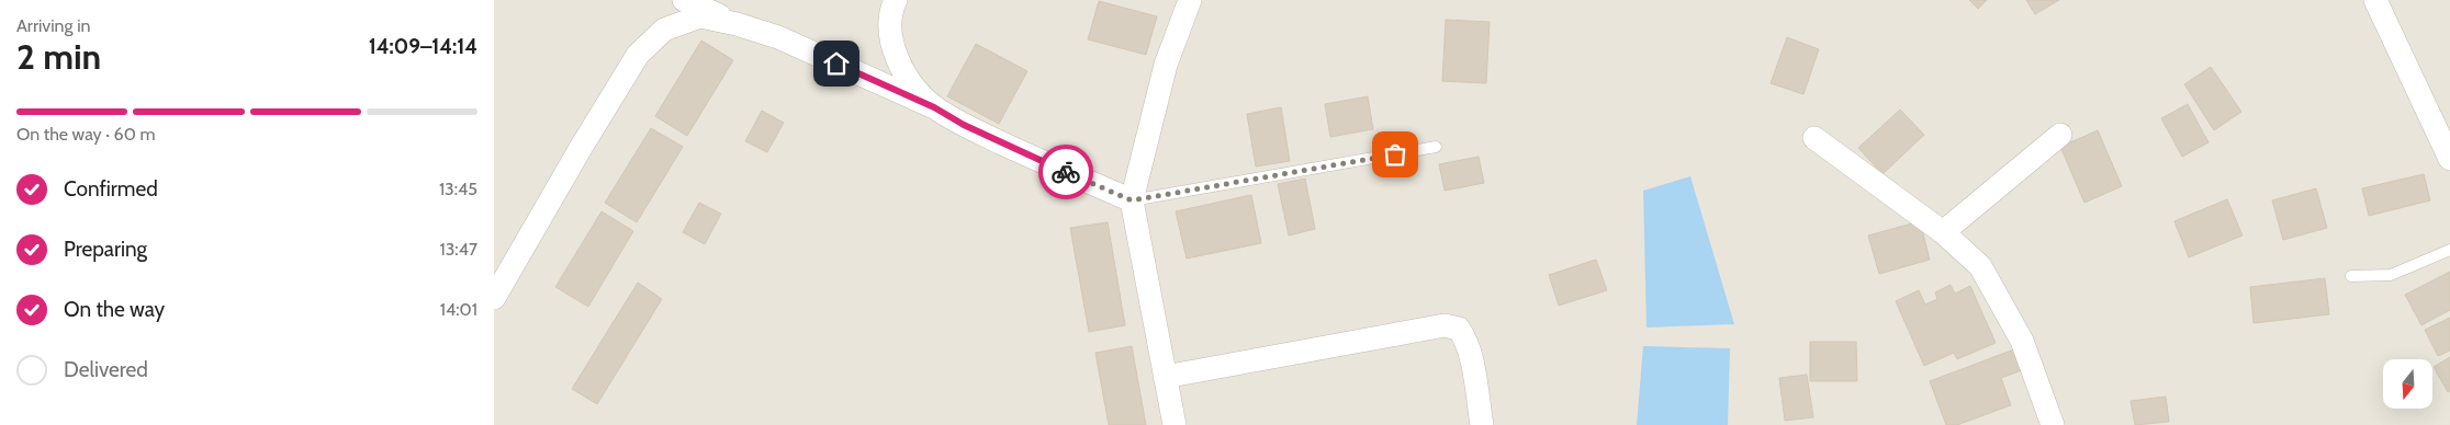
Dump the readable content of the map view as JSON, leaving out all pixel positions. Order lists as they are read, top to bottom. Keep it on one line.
{"north":"bottom","page":{"heading":["2 min","Arriving in","14:09–14:14"],"bar":"On the way · 60 m","list":[["Confirmed","13:45"],["Preparing","13:47"],["On the way","14:01"],"Delivered"]}}
